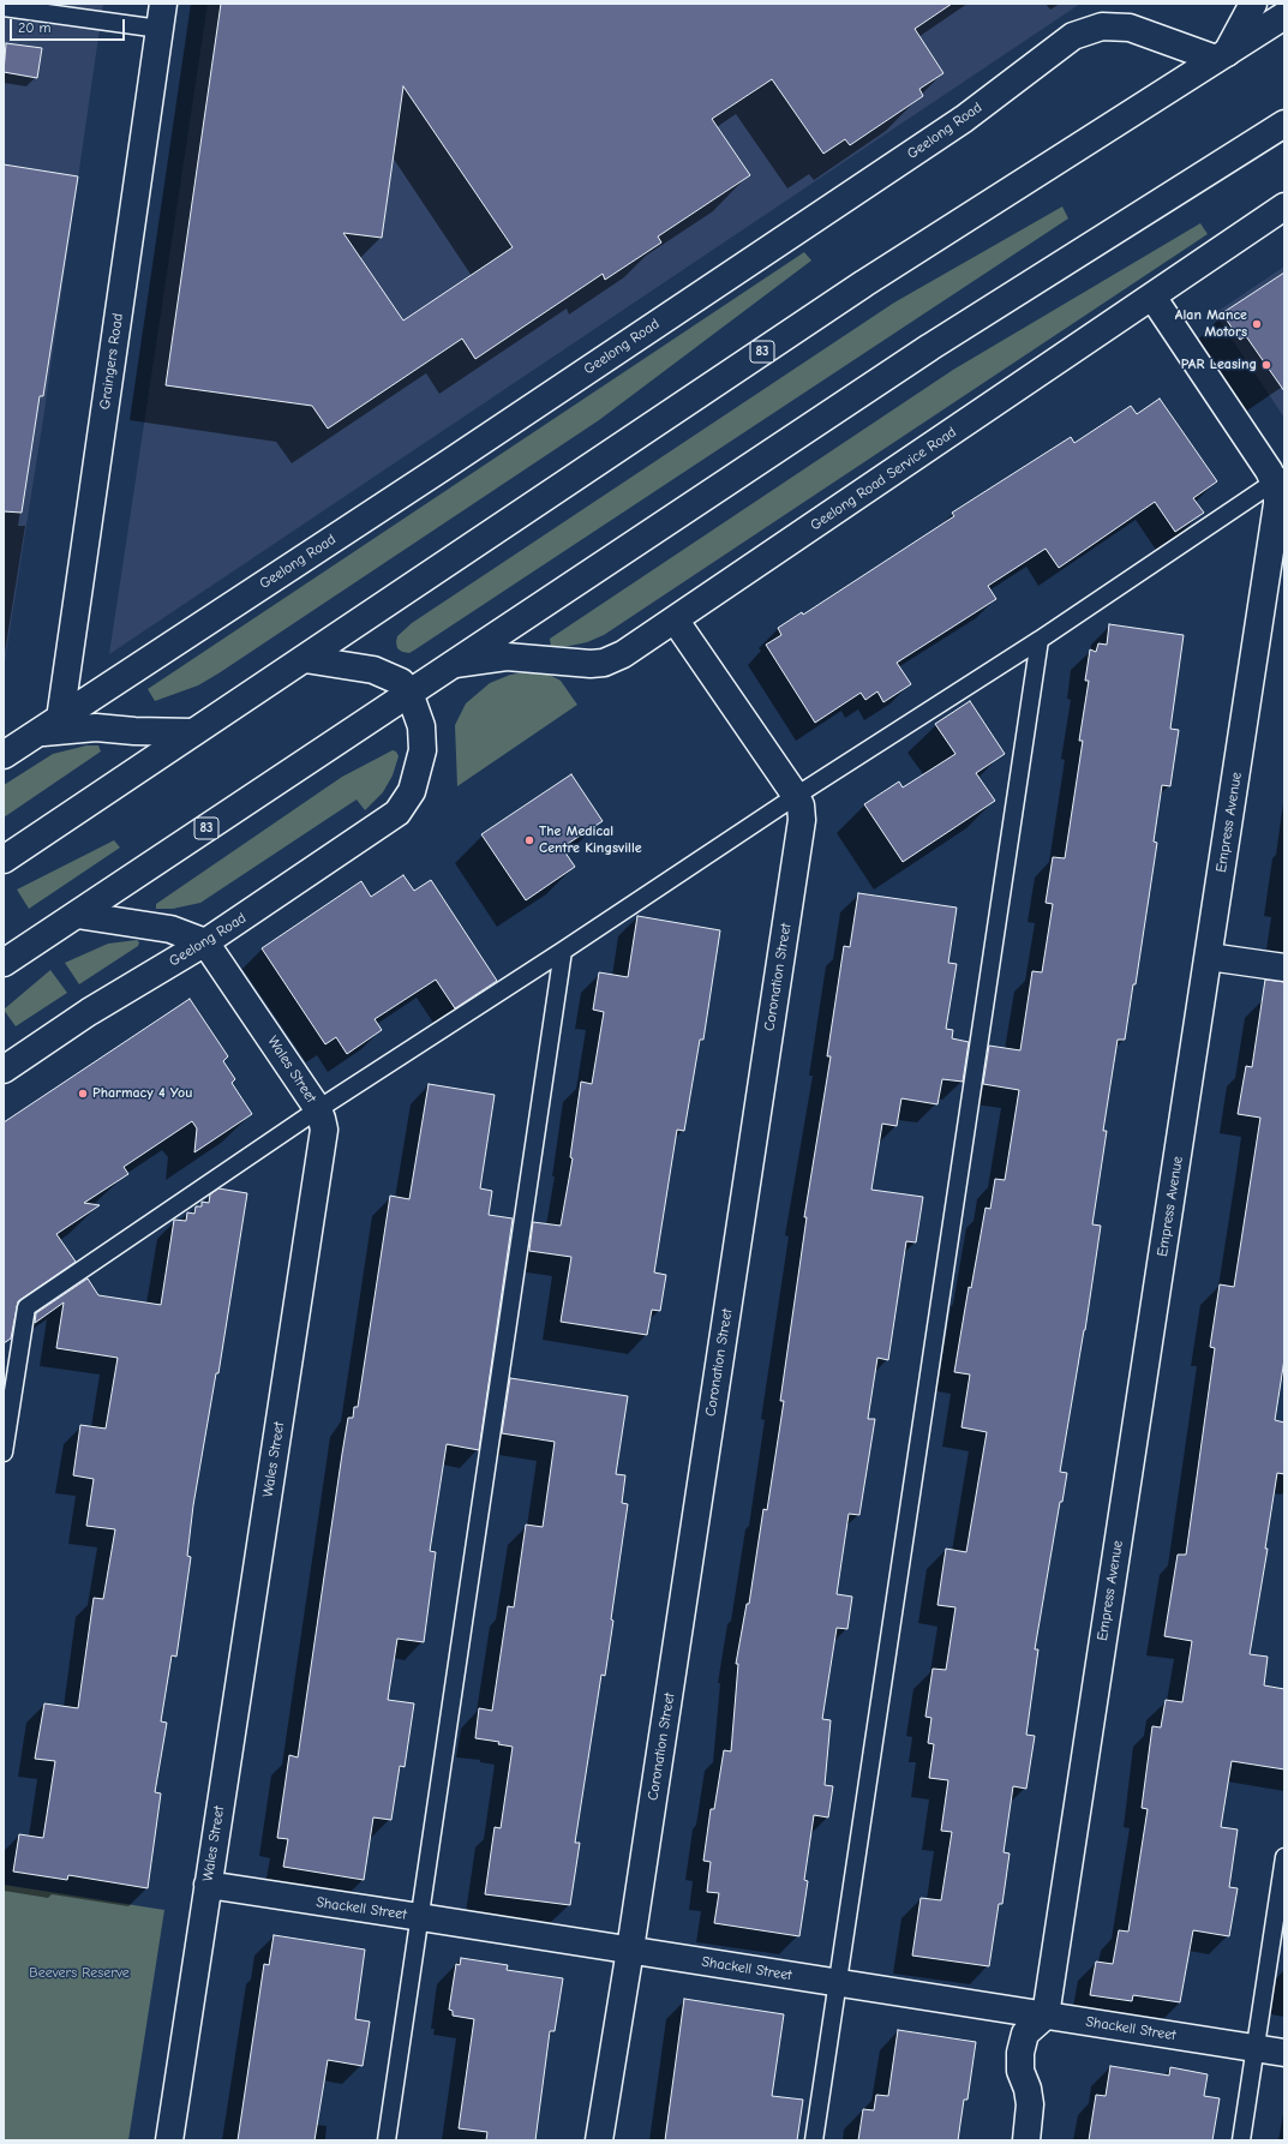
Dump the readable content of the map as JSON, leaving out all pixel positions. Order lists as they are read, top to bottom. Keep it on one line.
{"streets":{"main road":["Geelong Road","83","Graingers Road","Geelong Road Service Road","Empress Avenue","Coronation Street","Wales Street","Shackell Street"]},"crossings":[["Geelong Road","83"],["Geelong Road","Graingers Road"],["Geelong Road","Wales Street"],["83","Geelong Road Service Road"],["Geelong Road Service Road","Empress Avenue"],["Geelong Road Service Road","Coronation Street"],["Empress Avenue","Shackell Street"],["Coronation Street","Shackell Street"],["Wales Street","Shackell Street"]],"parks":["Beevers Reserve"],"places":["Alan Mance Motors","PAR Leasing","The Medical Centre Kingsville","Pharmacy 4 You"],"scale_bar":"20 m"}
